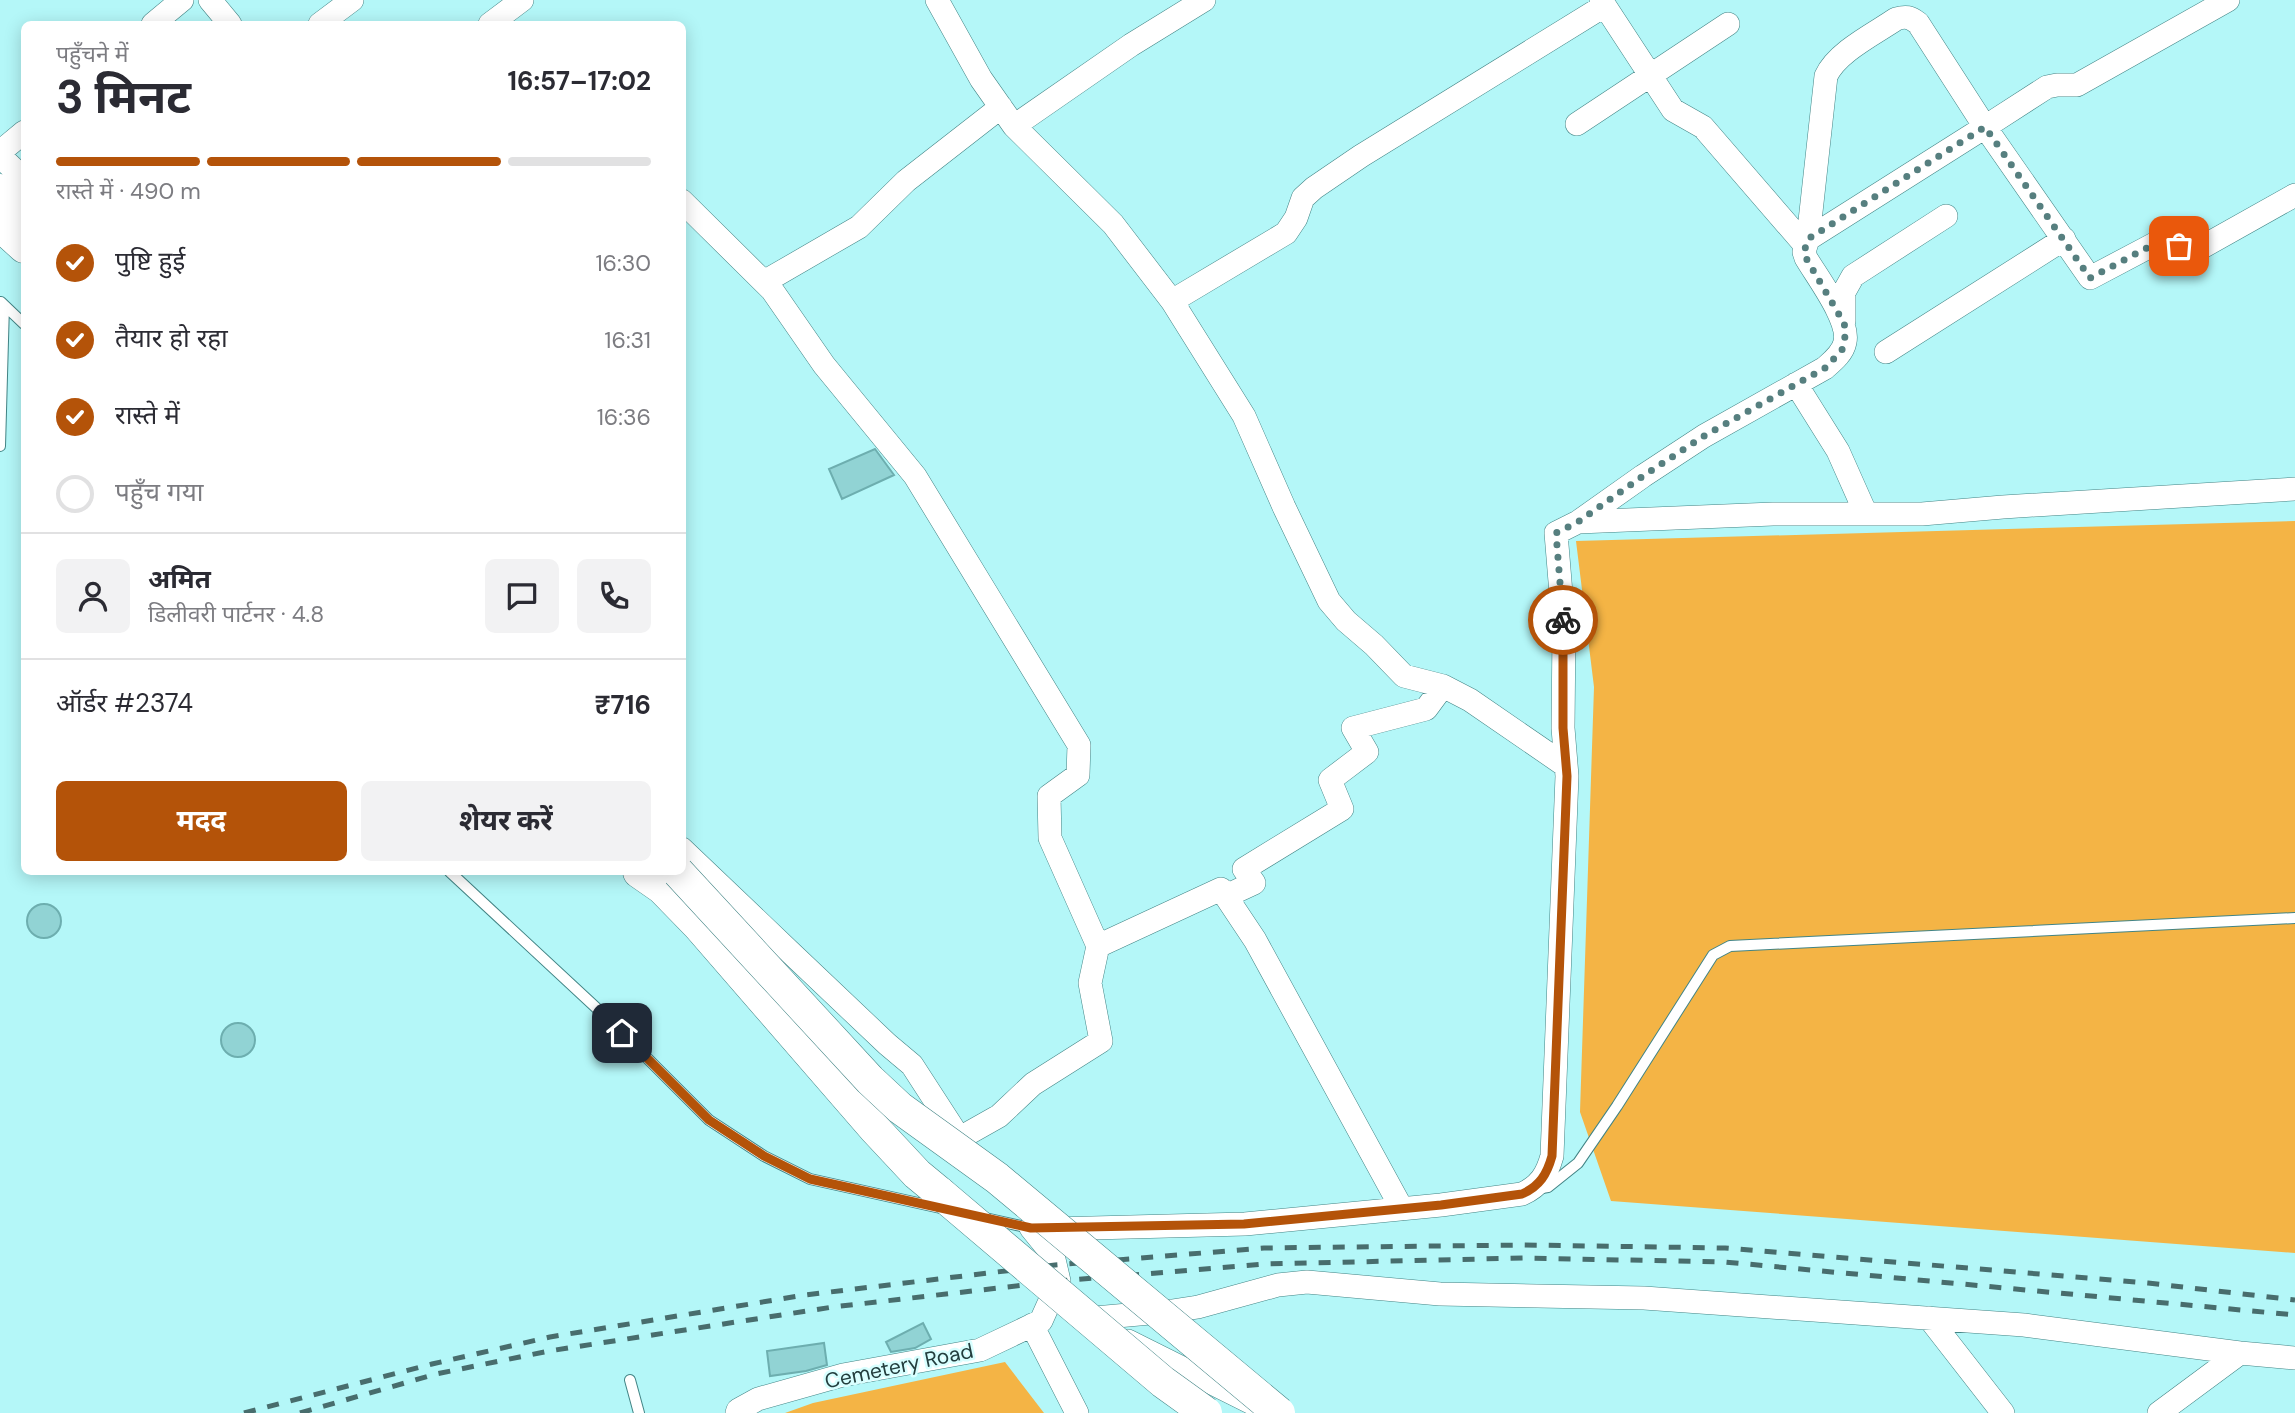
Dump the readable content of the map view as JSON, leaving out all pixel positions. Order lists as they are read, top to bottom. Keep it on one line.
{"streets":{"street":["Cemetery Road"]},"page":{"heading":["3 मिनट","पहुँचने में","16:57–17:02"],"panel":["अमित","डिलीवरी पार्टनर · 4.8","ऑर्डर #2374","₹716"],"bar":"रास्ते में · 490 m","list":[["पुष्टि हुई","16:30"],["तैयार हो रहा","16:31"],["रास्ते में","16:36"],"पहुँच गया"],"buttons":["मदद","शेयर करें"]}}
